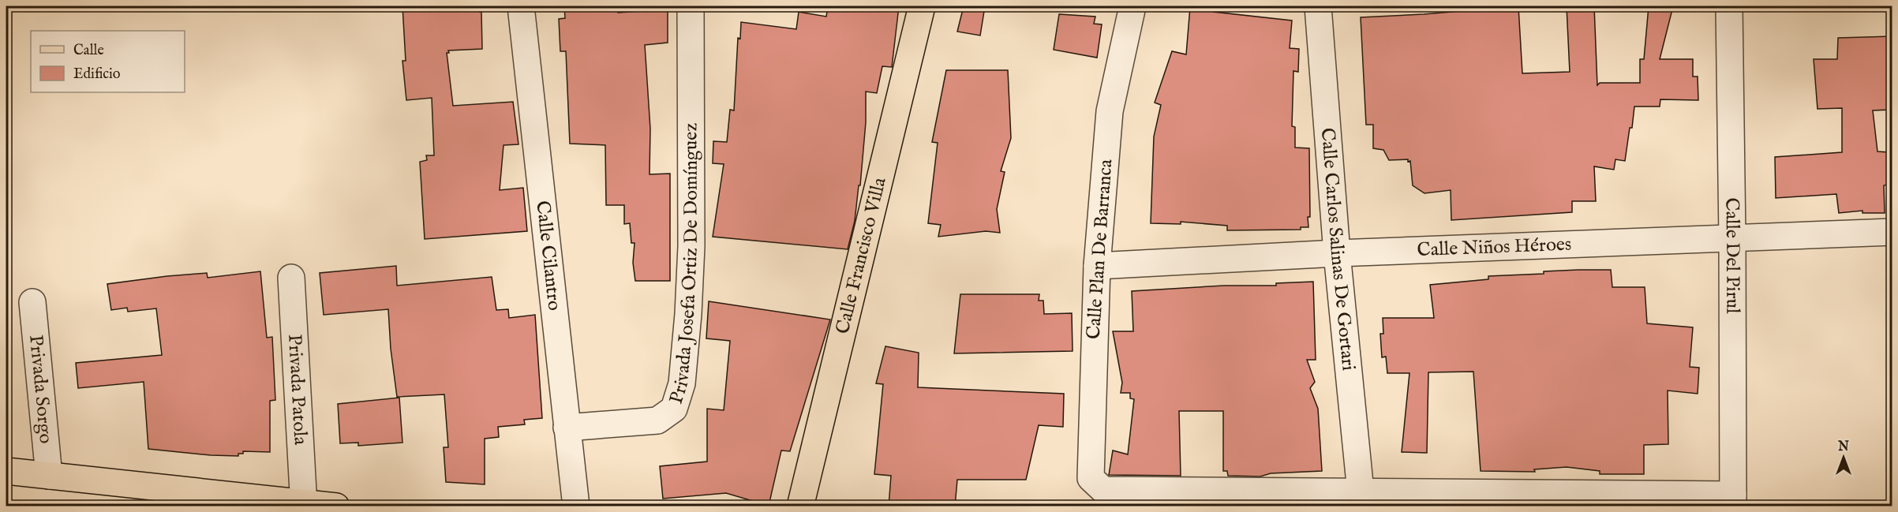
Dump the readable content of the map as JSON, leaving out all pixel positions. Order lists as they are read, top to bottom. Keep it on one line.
{"streets":{"main road":["Calle Francisco Villa"],"street":["Calle Niños Héroes","Calle Carlos Salinas De Gortari","Calle Plan De Barranca","Calle Del Pirul","Calle Cilantro","Privada Josefa Ortiz De Domínguez","Privada Sorgo","Privada Patola"]},"crossings":[["Calle Niños Héroes","Calle Carlos Salinas De Gortari"],["Calle Niños Héroes","Calle Plan De Barranca"],["Calle Niños Héroes","Calle Del Pirul"],["Calle Carlos Salinas De Gortari","Calle Plan De Barranca"],["Calle Cilantro","Privada Josefa Ortiz De Domínguez"]],"legend":["Calle","Edificio"],"north":"top"}
